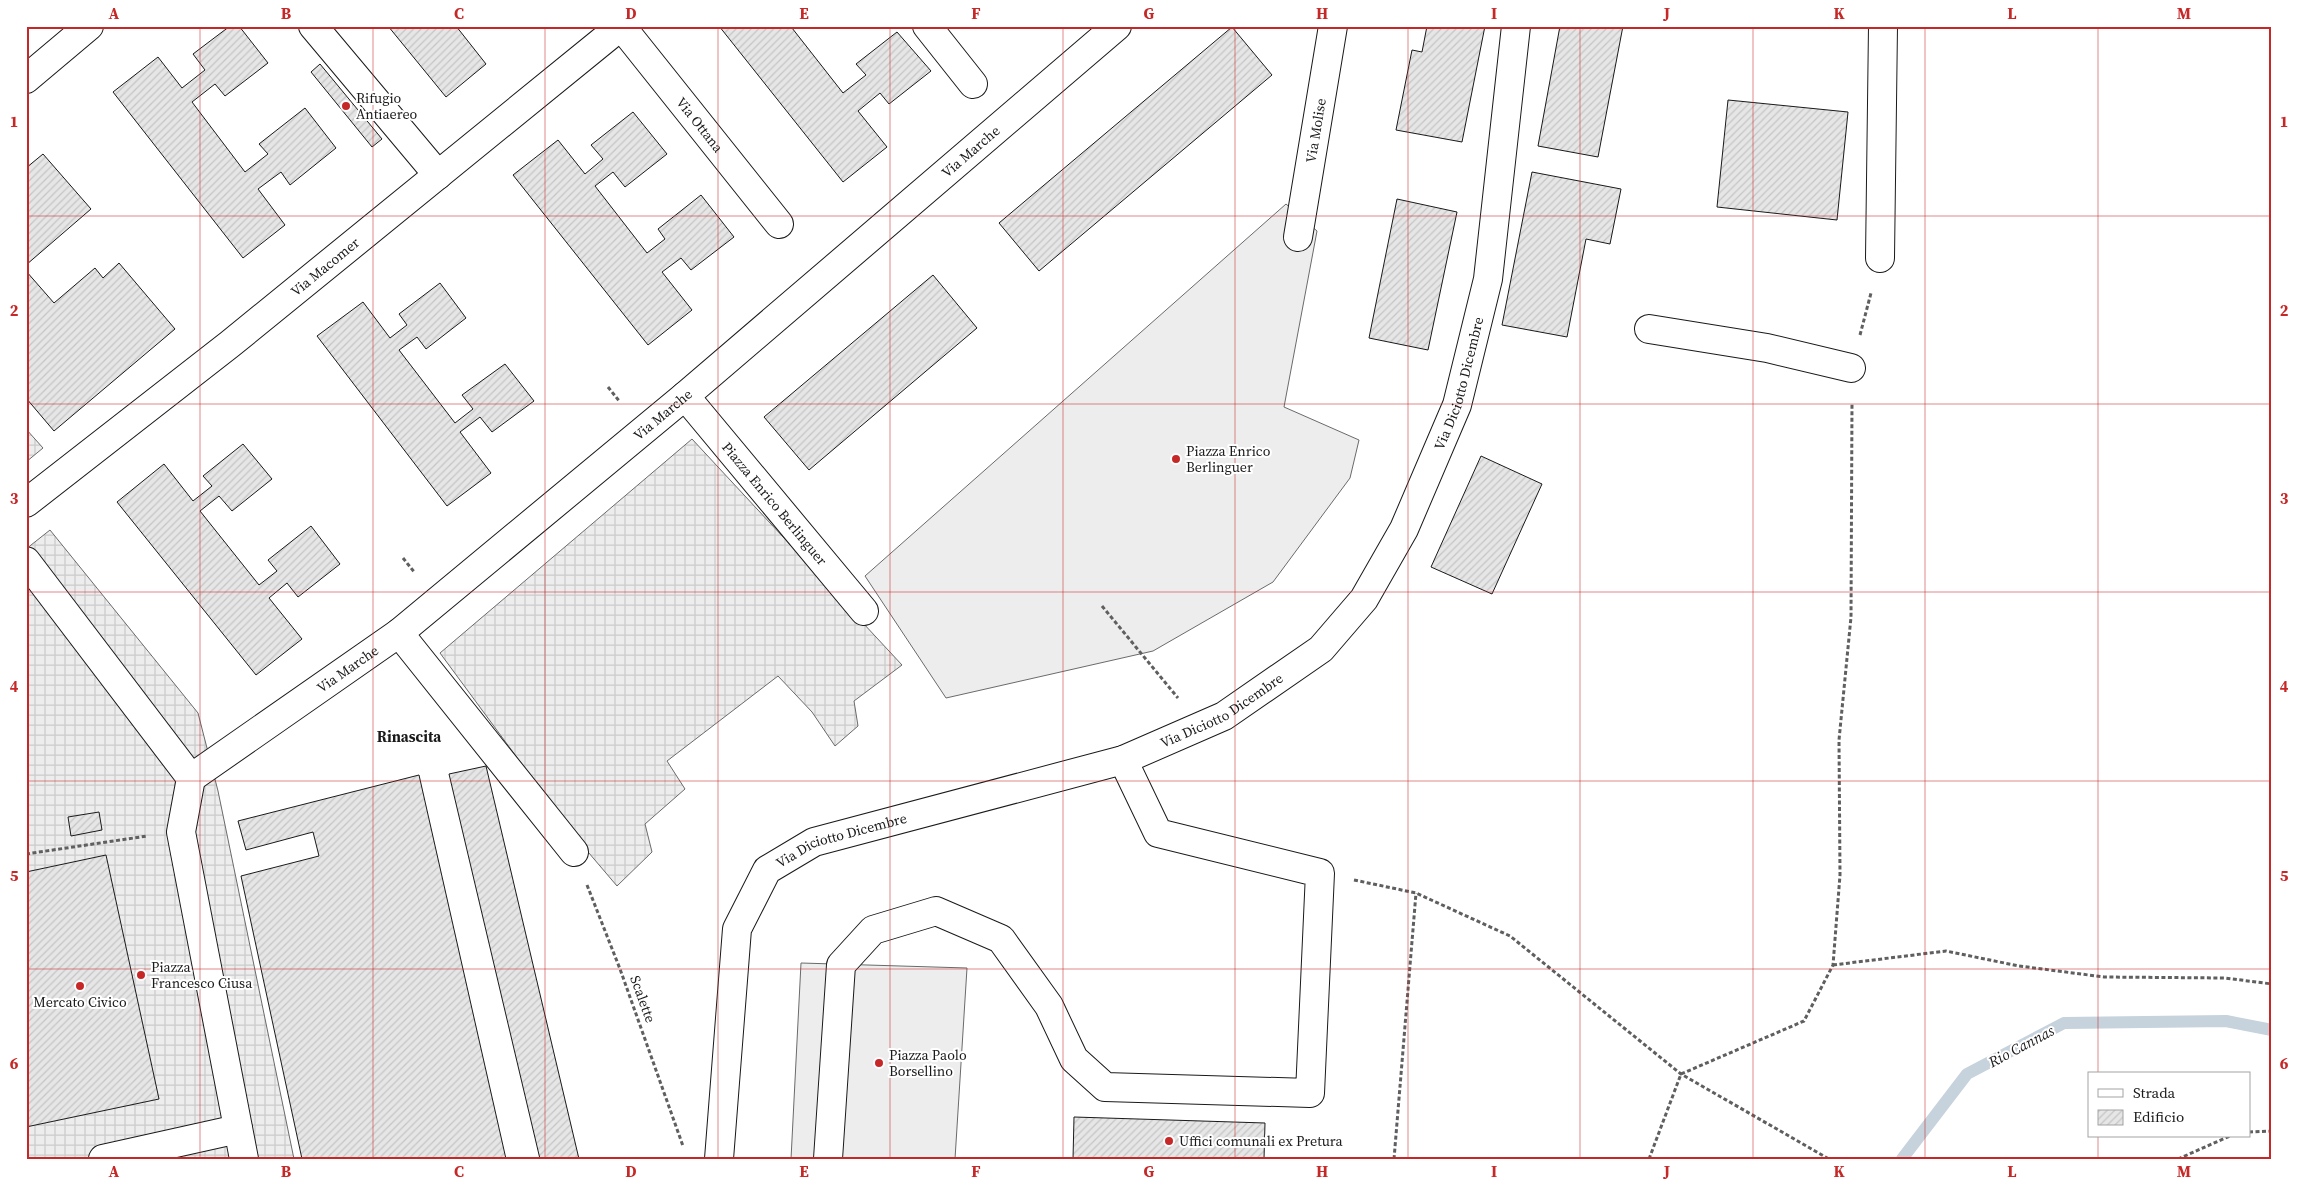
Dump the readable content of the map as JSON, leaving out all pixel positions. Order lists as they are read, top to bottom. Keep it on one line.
{"streets":{"street":["Via Ottana","Via Molise","Via Marche","Via Macomer","Via Diciotto Dicembre","Piazza Enrico Berlinguer"],"path":["Scalette"]},"crossings":[["Via Ottana","Via Macomer"],["Via Marche","Piazza Enrico Berlinguer"]],"districts":["Rinascita"],"water":["Rio Cannas"],"places":["Rifugio Antiaereo","Piazza Enrico Berlinguer","Piazza Francesco Ciusa","Mercato Civico","Piazza Paolo Borsellino","Uffici comunali ex Pretura"],"legend":["Strada","Edificio"],"grid":{"columns":["A","B","C","D","E","F","G","H","I","J","K","L","M"],"rows":["1","2","3","4","5","6"]}}
